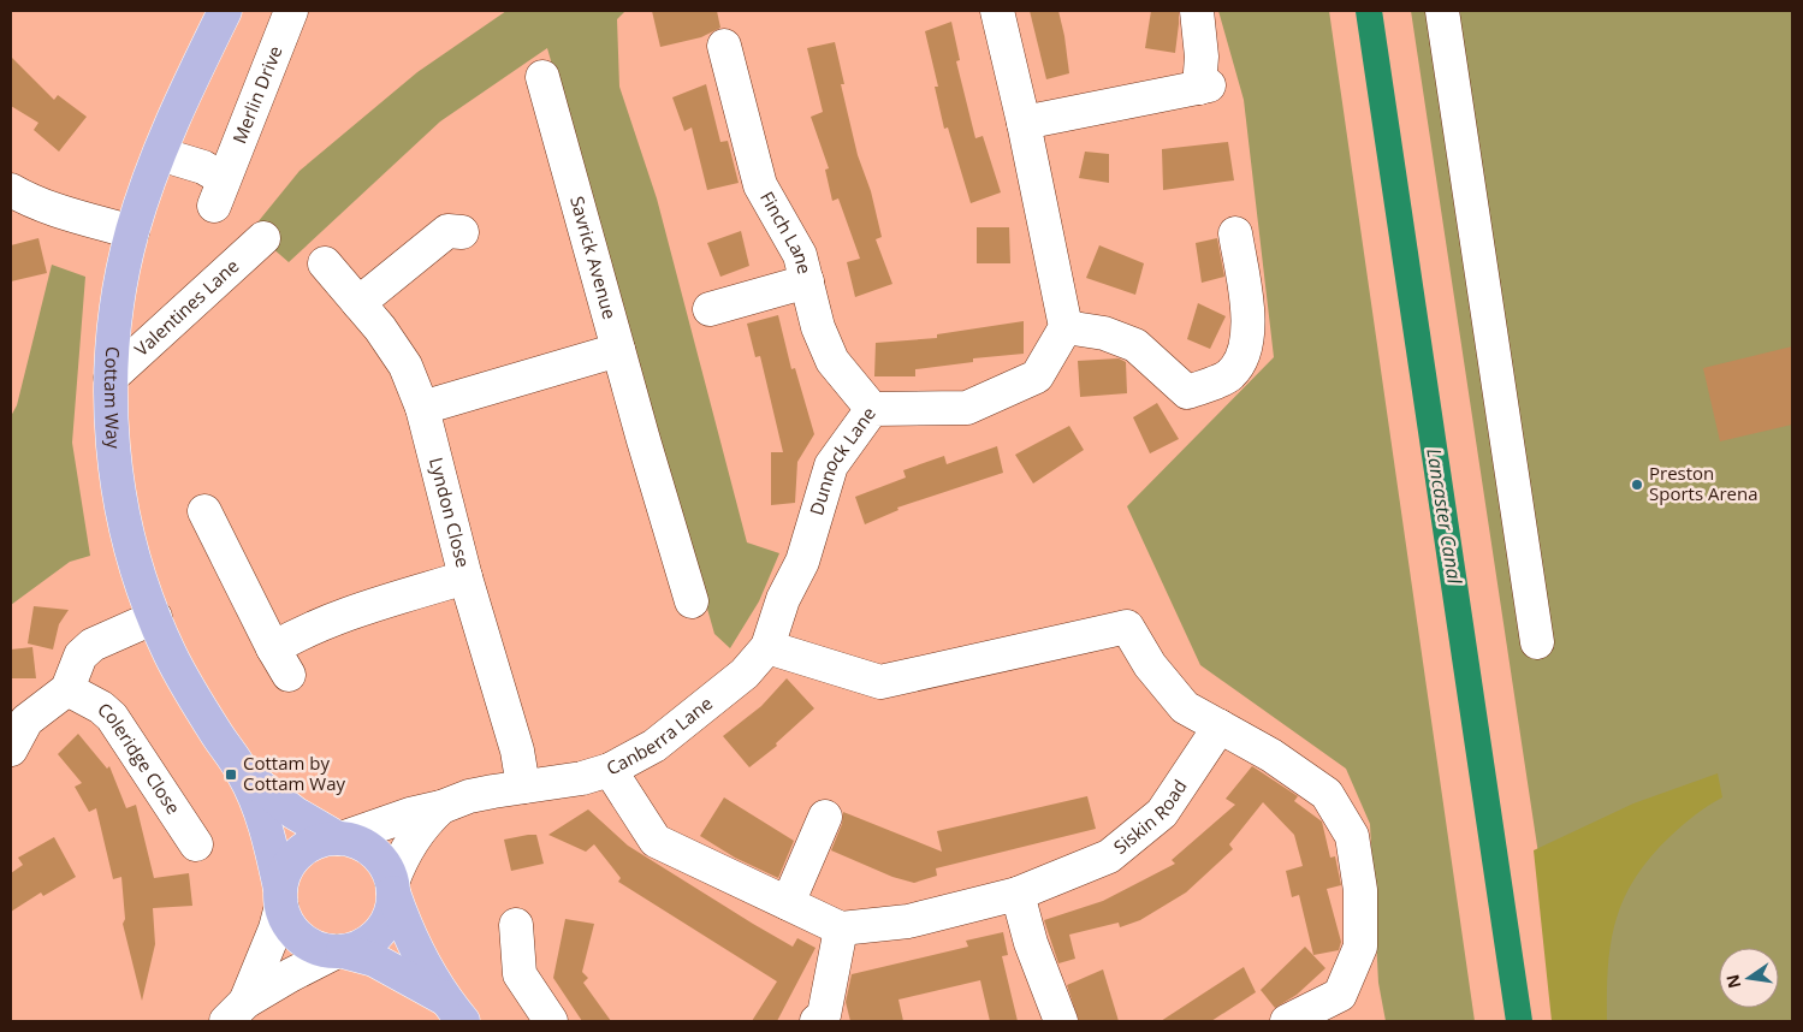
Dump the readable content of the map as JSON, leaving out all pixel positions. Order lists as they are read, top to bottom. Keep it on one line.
{"streets":{"main road":["Cottam Way"],"street":["Merlin Drive","Finch Lane","Savrick Avenue","Valentines Lane","Dunnock Lane","Lyndon Close","Canberra Lane","Coleridge Close","Siskin Road"]},"crossings":[["Merlin Drive","Cottam Way"],["Finch Lane","Dunnock Lane"],["Valentines Lane","Cottam Way"],["Cottam Way","Canberra Lane"],["Dunnock Lane","Canberra Lane"],["Lyndon Close","Canberra Lane"]],"water":["Lancaster Canal"],"places":{"other":["Preston Sports Arena"],"transit":["Cottam by Cottam Way"]},"north":"left"}
